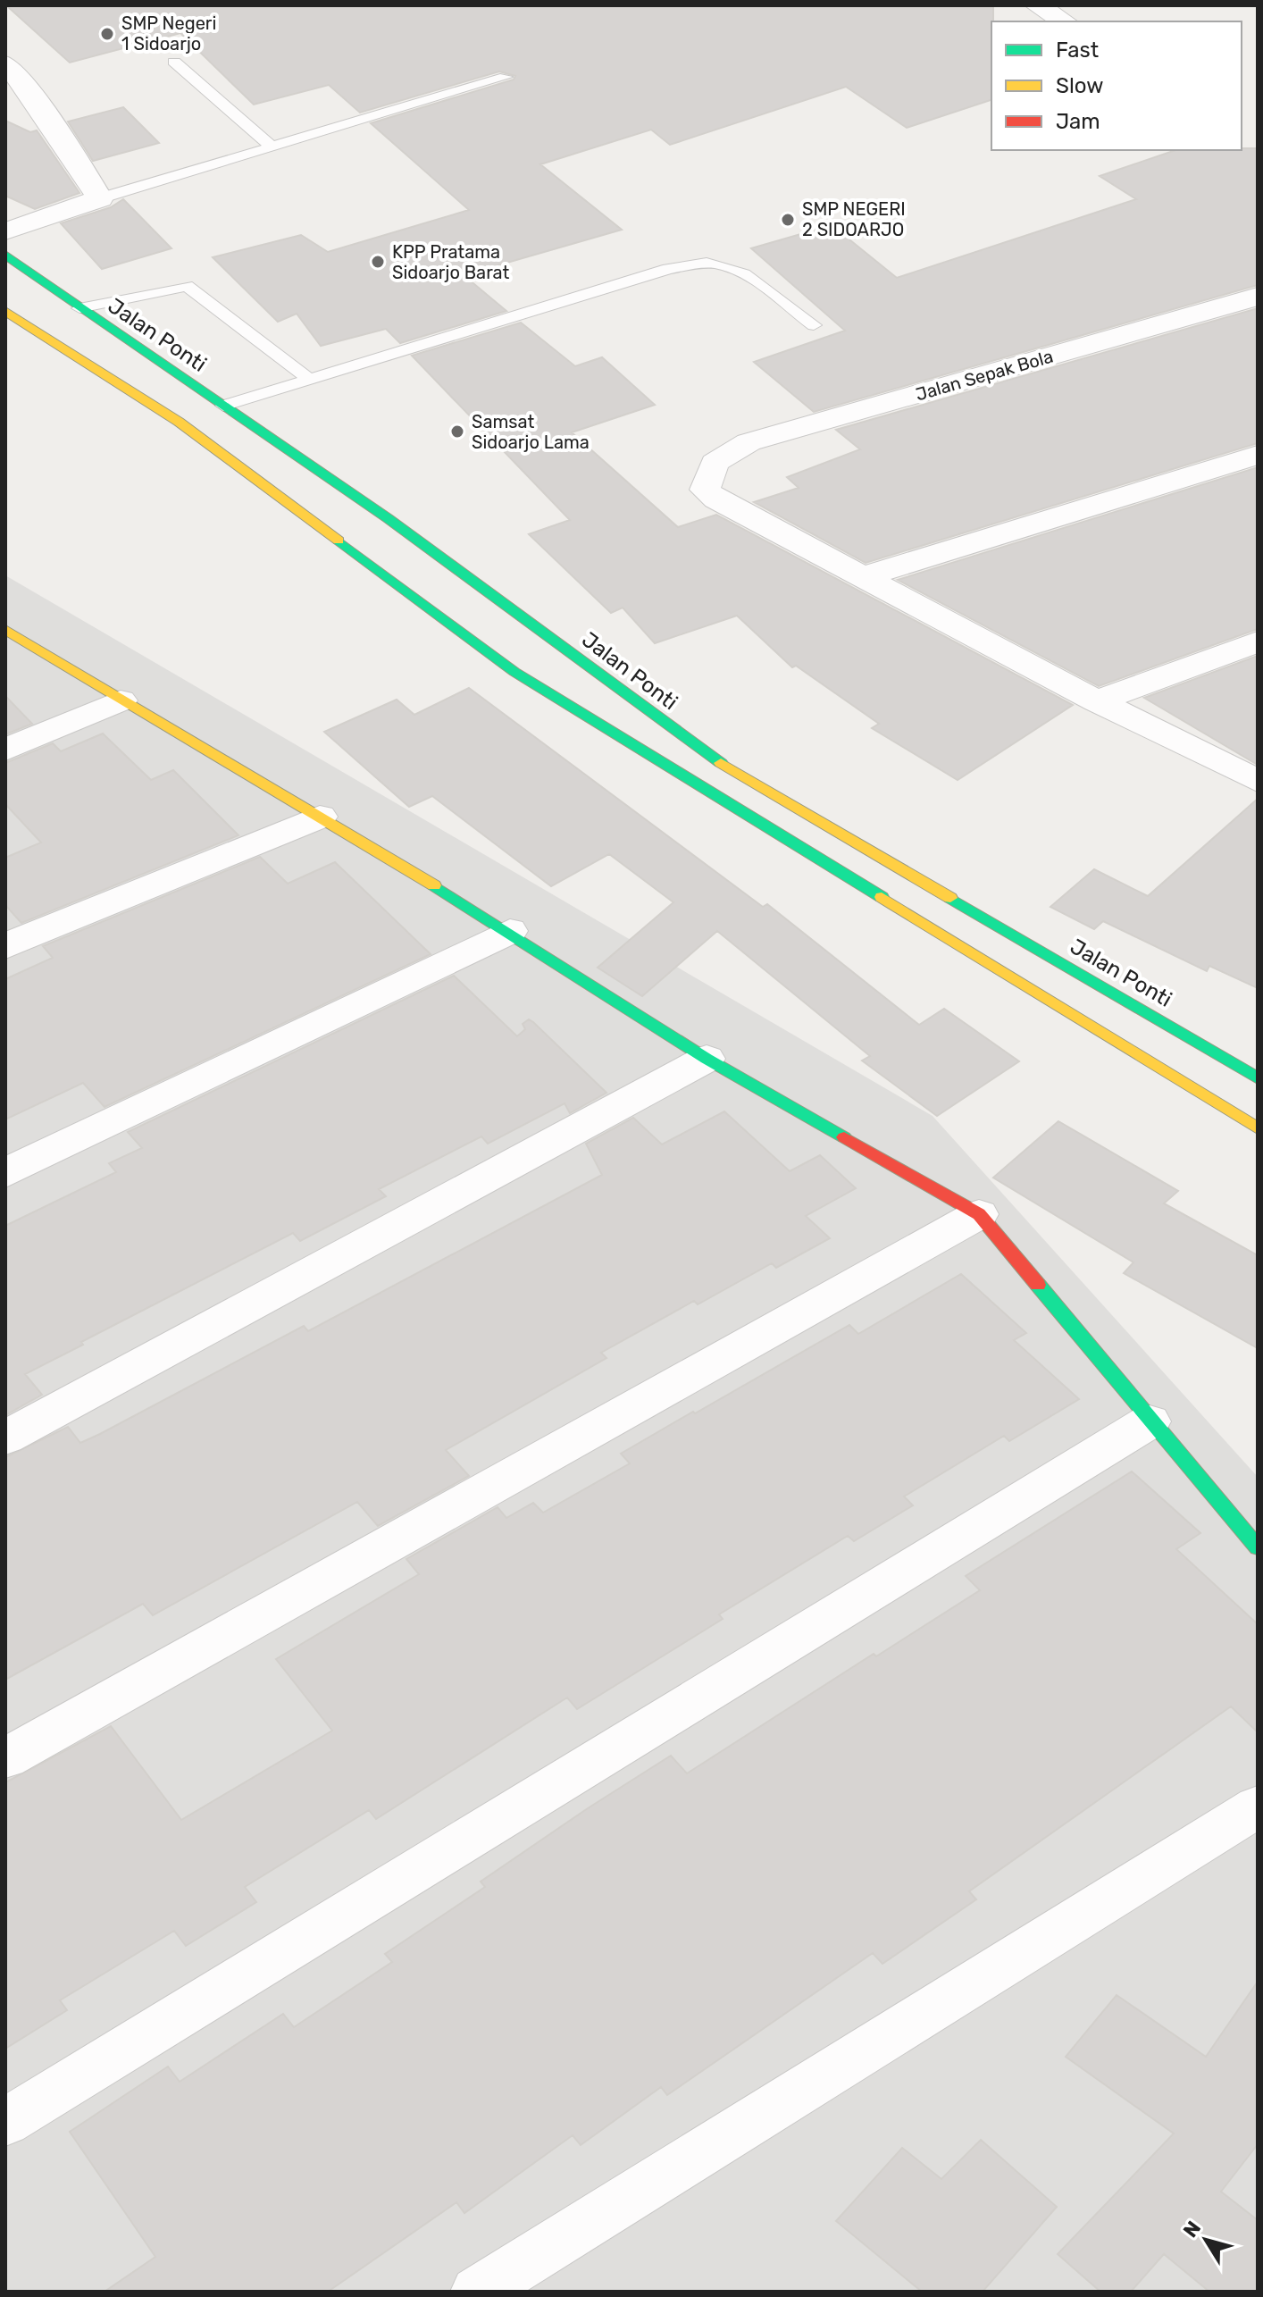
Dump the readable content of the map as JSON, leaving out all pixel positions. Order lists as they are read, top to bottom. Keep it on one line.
{"streets":{"main road":["Jalan Ponti"],"street":["Jalan Sepak Bola"]},"places":["SMP Negeri 1 Sidoarjo","SMP NEGERI 2 SIDOARJO","KPP Pratama Sidoarjo Barat","Samsat Sidoarjo Lama"],"legend":["Fast","Slow","Jam"],"north":"top left"}
